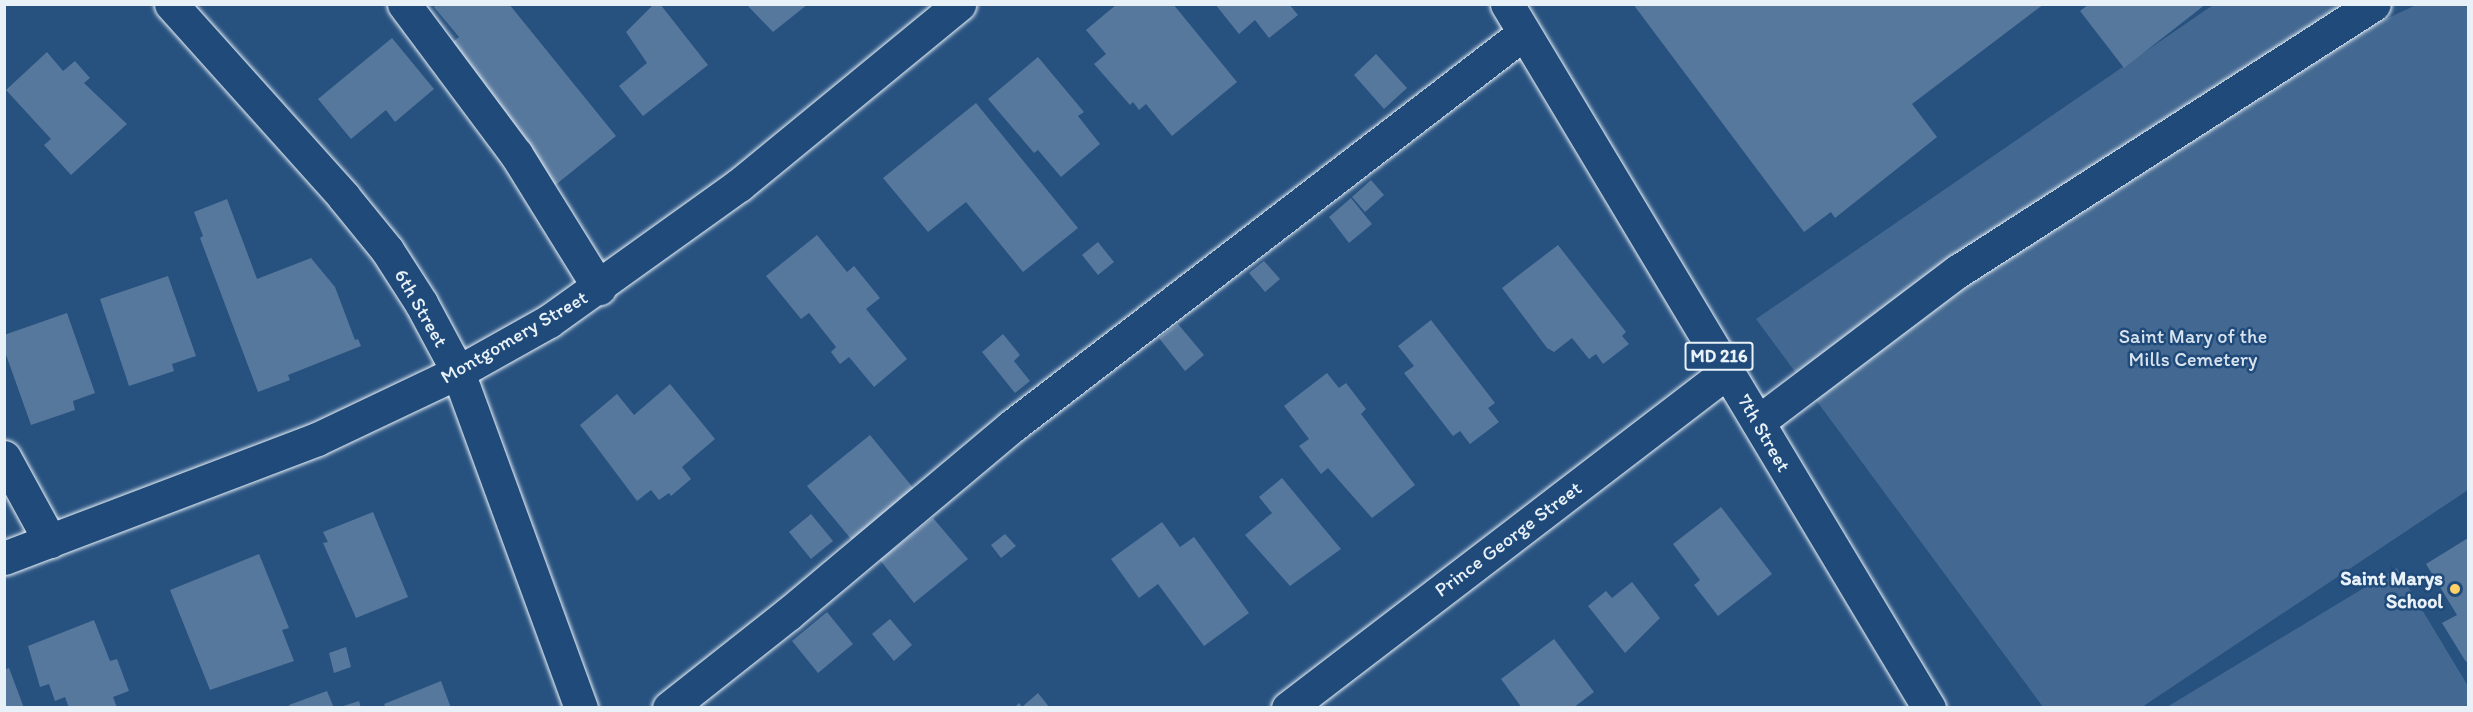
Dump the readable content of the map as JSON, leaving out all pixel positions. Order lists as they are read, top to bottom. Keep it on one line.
{"streets":{"street":["6th Street","Montgomery Street","MD 216","7th Street","Prince George Street"]},"crossings":[["6th Street","Montgomery Street"],["7th Street","Prince George Street"]],"parks":["Saint Mary of the Mills Cemetery"],"places":["Saint Marys School"]}
